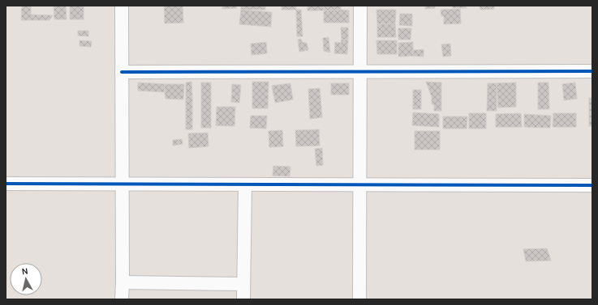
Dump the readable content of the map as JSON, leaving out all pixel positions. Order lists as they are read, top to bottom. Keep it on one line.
{"north":"top"}
